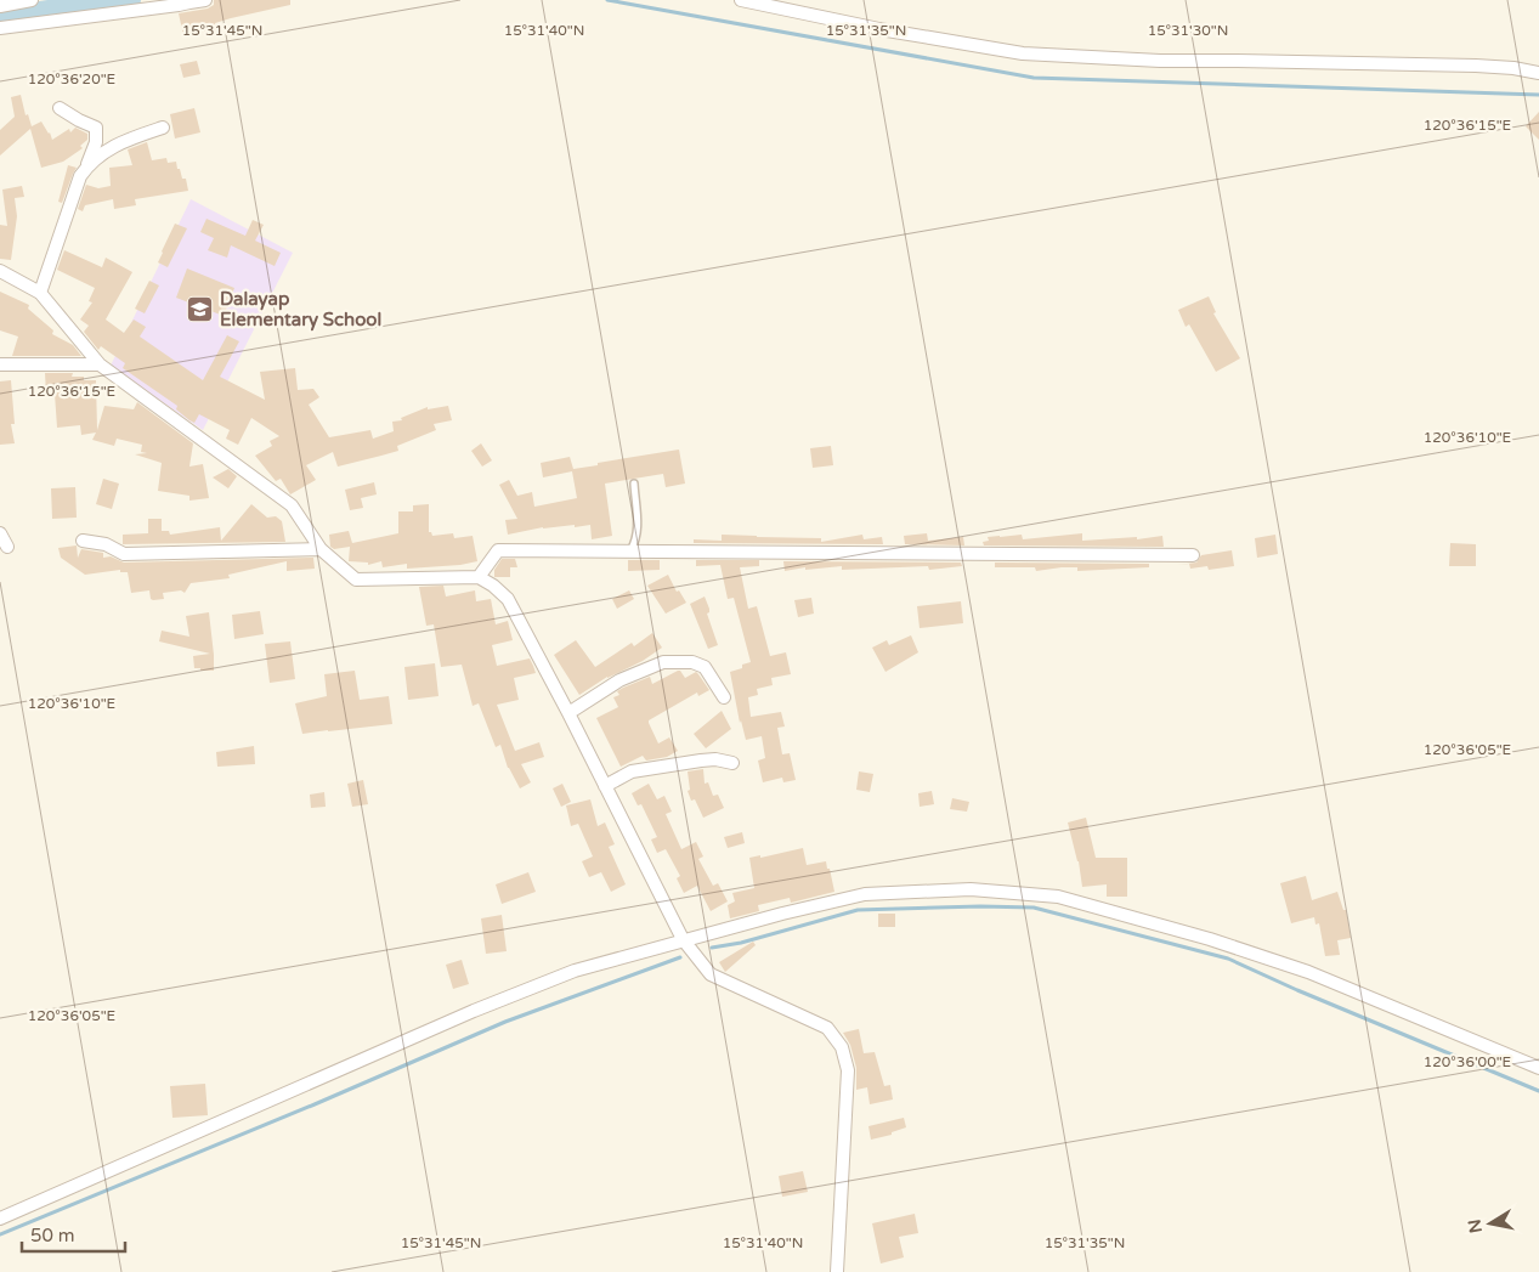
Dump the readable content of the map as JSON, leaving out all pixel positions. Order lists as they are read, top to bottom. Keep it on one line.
{"places":{"school or university":["Dalayap Elementary School"]},"scale_bar":"50 m","north":"left","coordinates":["15°31'45\"N","15°31'40\"N","15°31'30\"N","15°31'35\"N","120°36'20\"E","120°36'15\"E","120°36'10\"E","120°36'05\"E","120°36'00\"E"]}
